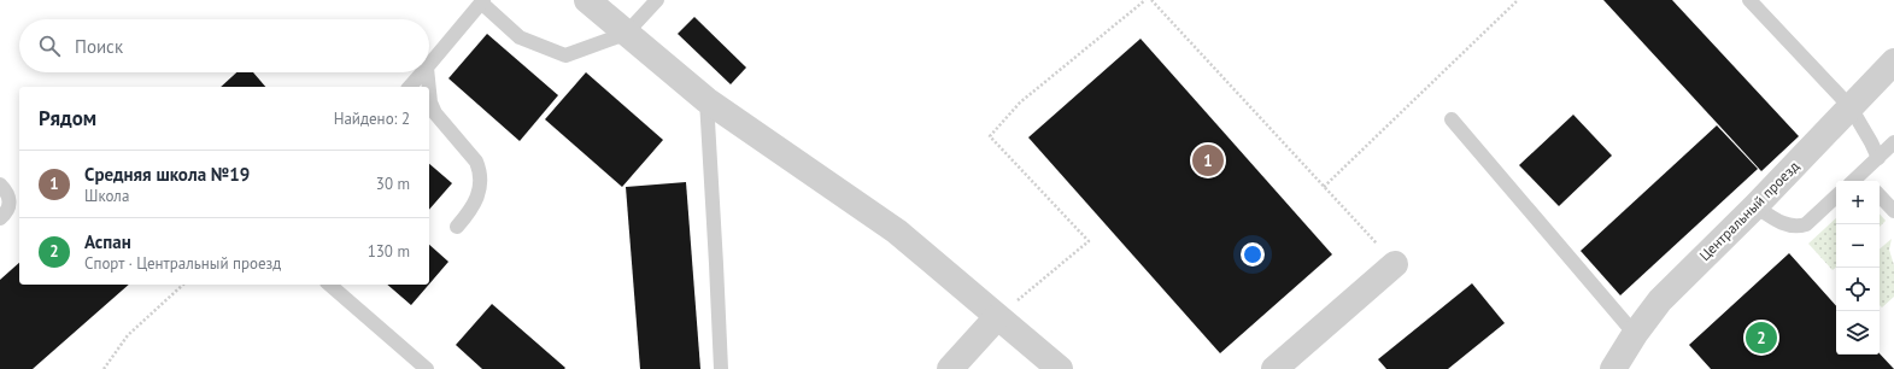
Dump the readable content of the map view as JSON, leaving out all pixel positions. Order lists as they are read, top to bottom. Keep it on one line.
{"streets":{"street":["Центральный проезд"]},"page":{"search":"Поиск","heading":["Рядом","Найдено: 2"],"pins":["1","2"],"list":[{"mark":"1","name":"Средняя школа №19","note":"Школа","value":"30 m"},{"mark":"2","name":"Аспан","note":"Спорт · Центральный проезд","value":"130 m"}],"map_buttons":["+","−"]}}
